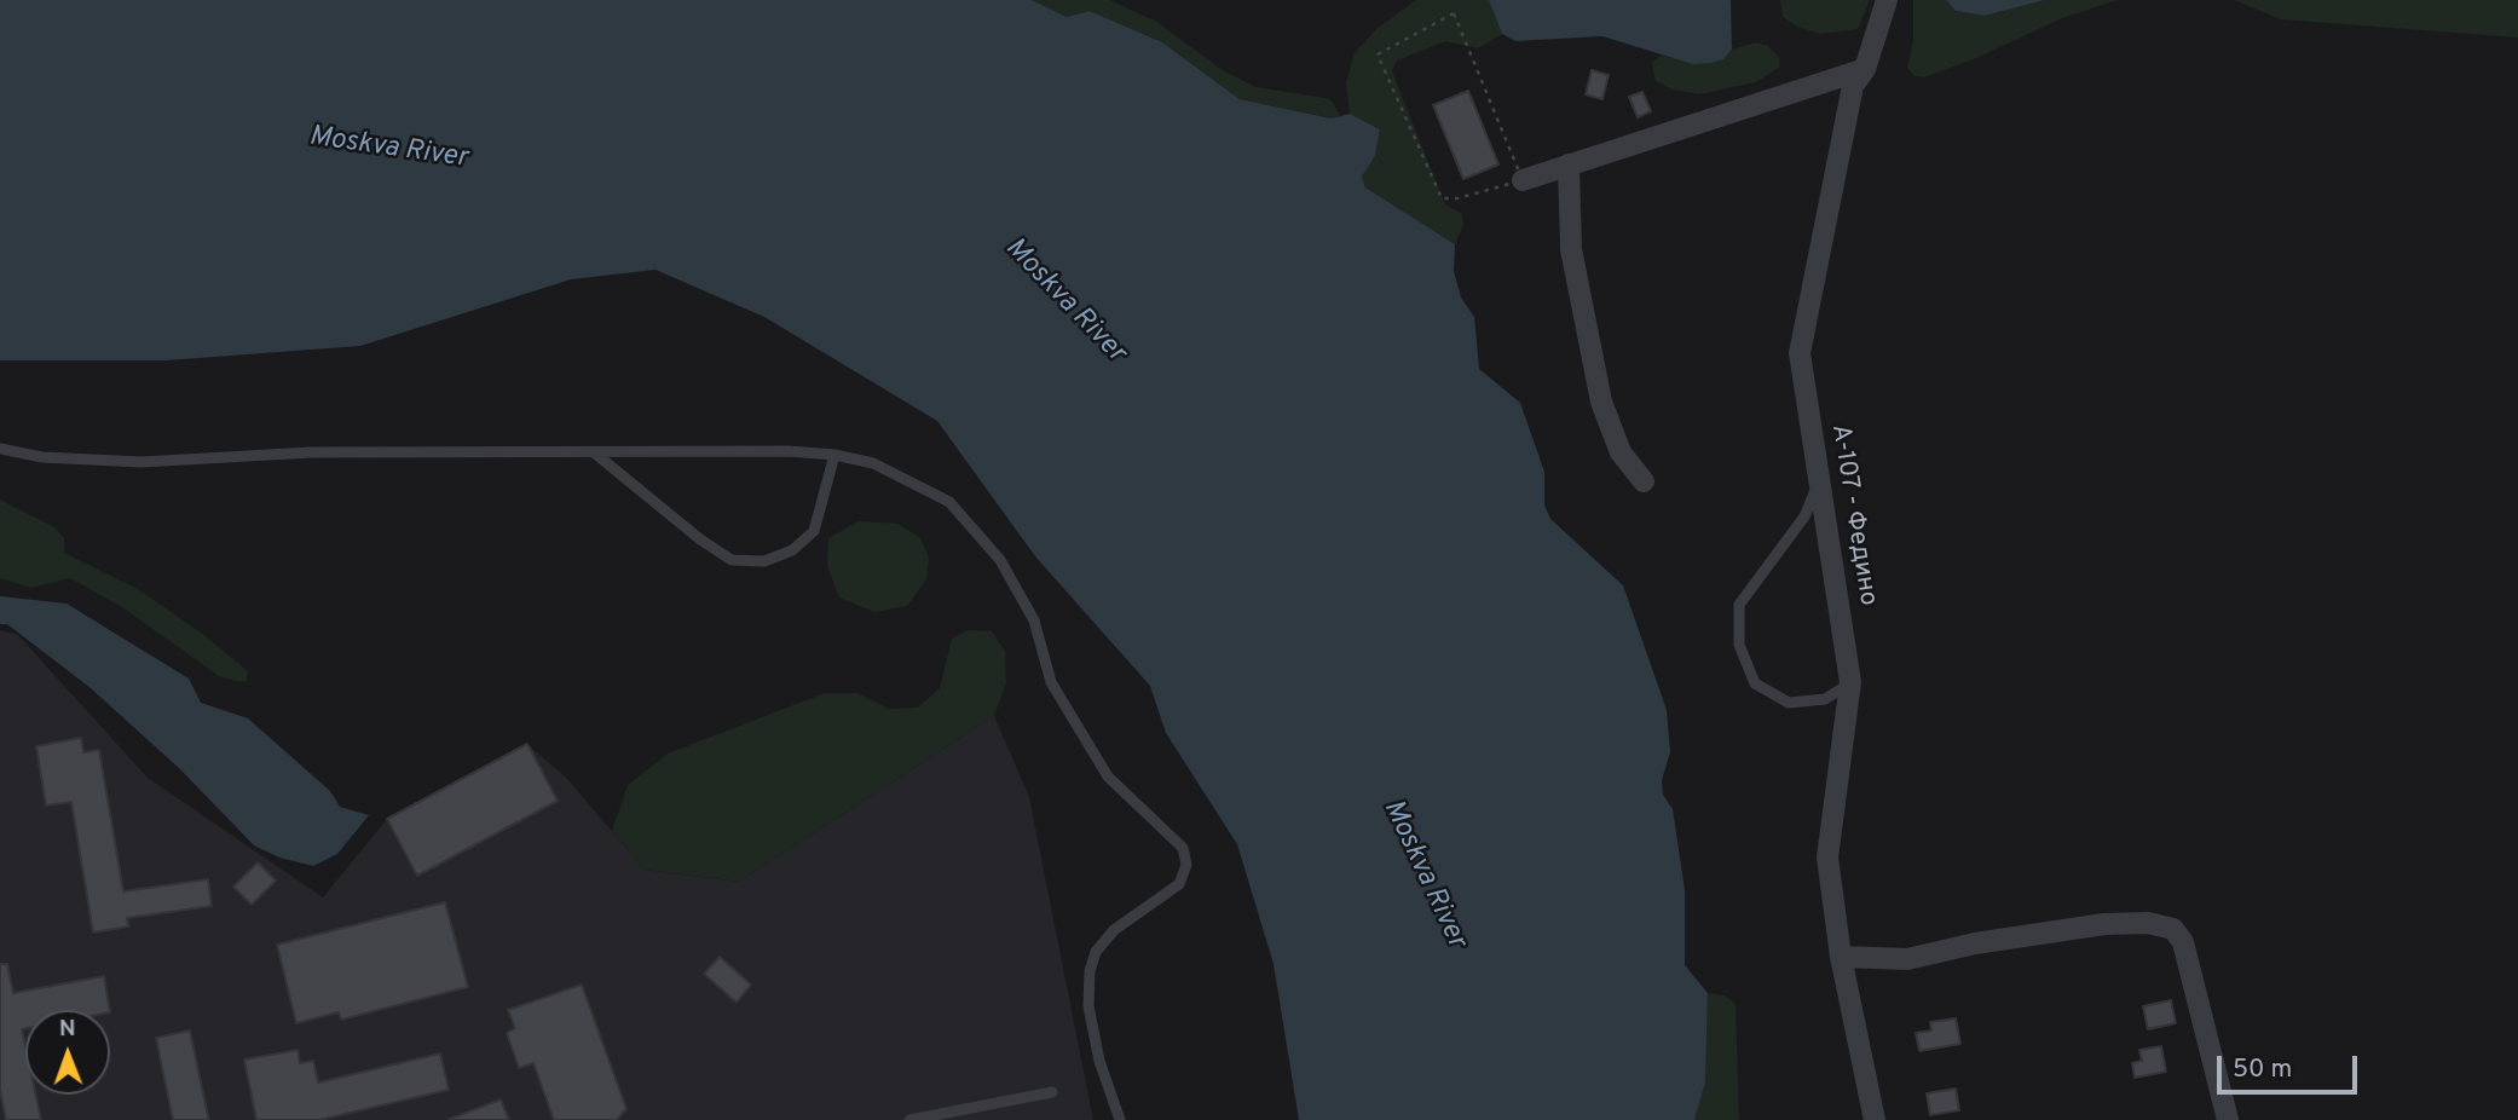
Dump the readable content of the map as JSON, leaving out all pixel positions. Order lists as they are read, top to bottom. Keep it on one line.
{"streets":{"street":["А-107 - Федино"]},"water":["Moskva River"],"scale_bar":"50 m","north":"top"}
